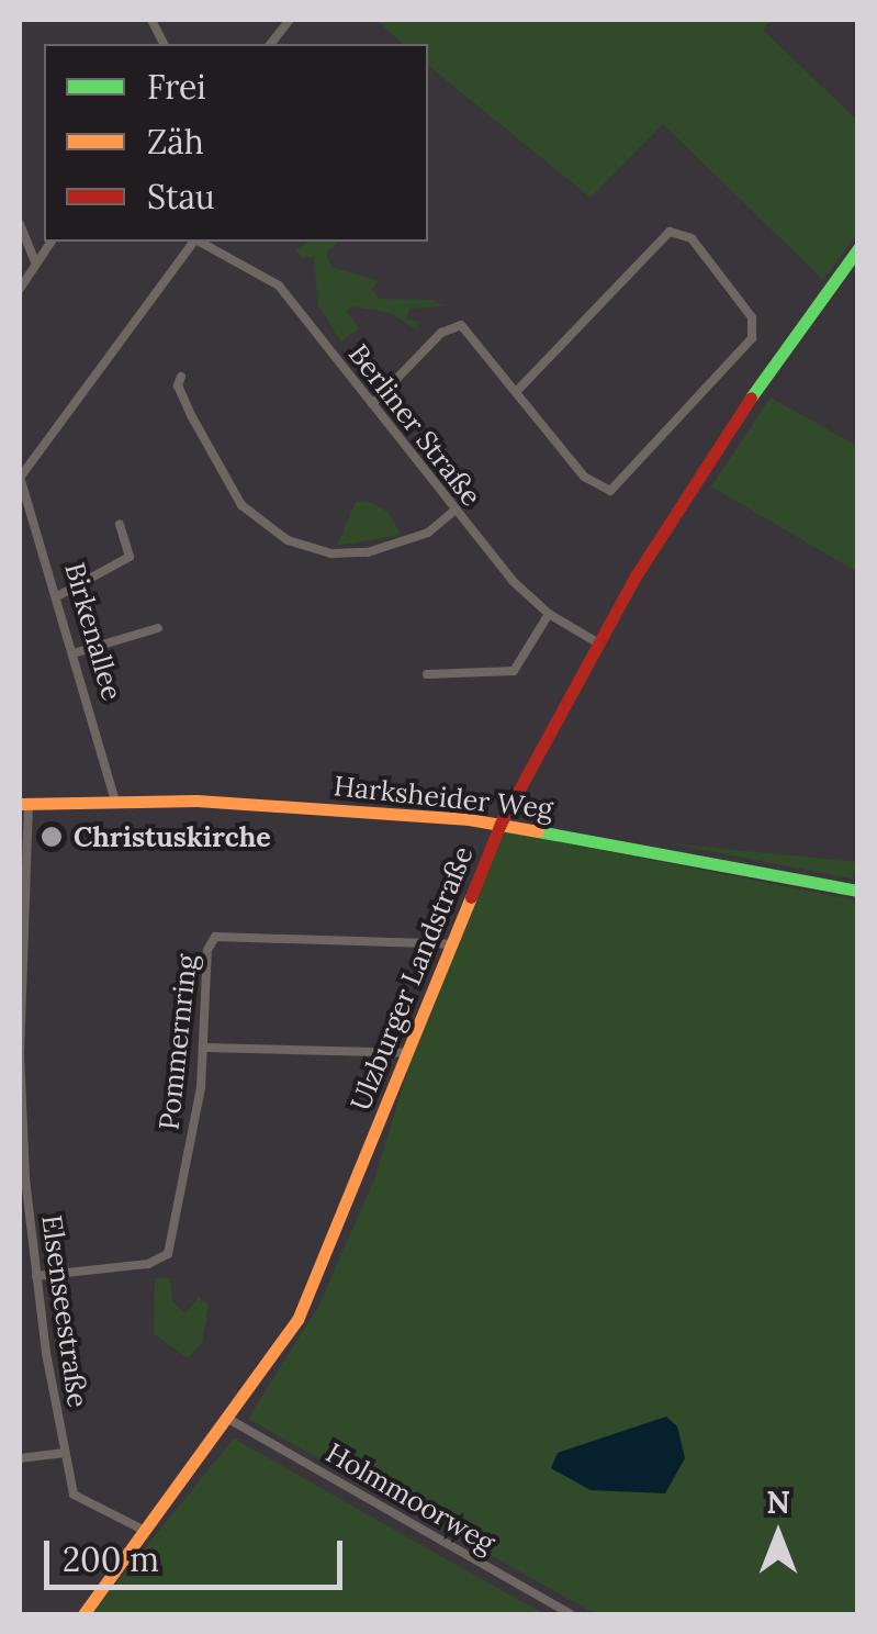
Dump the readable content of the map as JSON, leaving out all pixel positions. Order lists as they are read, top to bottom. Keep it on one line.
{"streets":{"street":["Berliner Straße","Birkenallee","Harksheider Weg","Ulzburger Landstraße","Pommernring","Elsenseestraße","Holmmoorweg"]},"crossings":[["Berliner Straße","Ulzburger Landstraße"],["Birkenallee","Harksheider Weg"],["Harksheider Weg","Ulzburger Landstraße"],["Harksheider Weg","Elsenseestraße"],["Ulzburger Landstraße","Pommernring"],["Ulzburger Landstraße","Elsenseestraße"],["Ulzburger Landstraße","Holmmoorweg"],["Pommernring","Elsenseestraße"]],"places":["Christuskirche"],"legend":["Frei","Zäh","Stau"],"scale_bar":"200 m","north":"top"}
